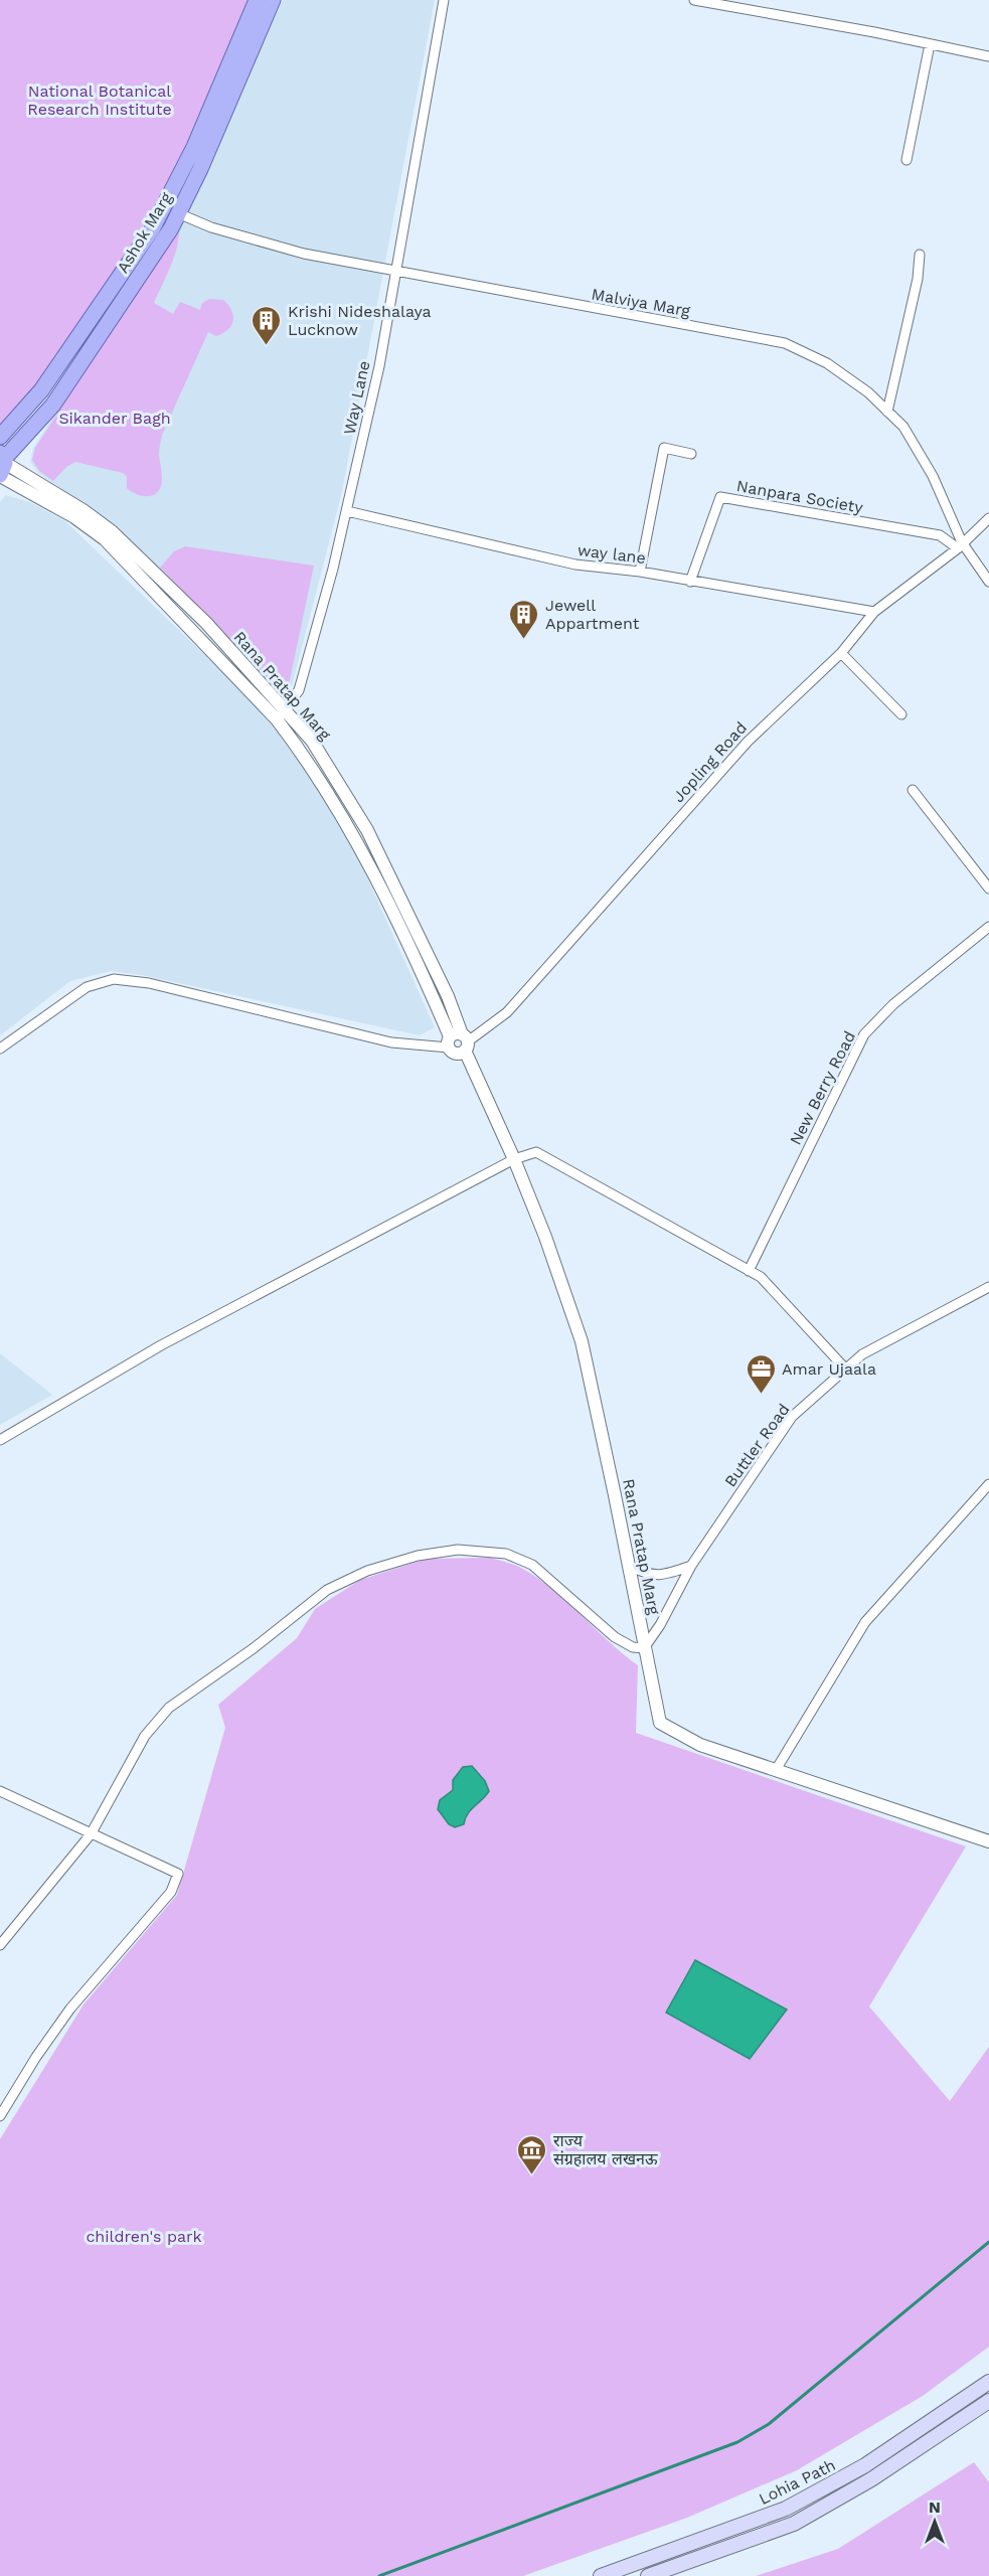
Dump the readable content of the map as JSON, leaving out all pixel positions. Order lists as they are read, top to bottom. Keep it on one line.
{"streets":{"main road":["Ashok Marg","Lohia Path"],"street":["Malviya Marg","Way Lane","Nanpara Society","way lane","Rana Pratap Marg","Jopling Road","New Berry Road","Buttler Road"]},"crossings":[["Ashok Marg","Malviya Marg"],["Ashok Marg","Rana Pratap Marg"],["Malviya Marg","Way Lane"],["Malviya Marg","Nanpara Society"],["Malviya Marg","Jopling Road"],["Way Lane","way lane"],["Way Lane","Rana Pratap Marg"],["Nanpara Society","way lane"],["Nanpara Society","Jopling Road"],["way lane","Jopling Road"],["Rana Pratap Marg","Jopling Road"],["Rana Pratap Marg","Buttler Road"]],"parks":["National Botanical Research Institute","Sikander Bagh","children's park"],"places":{"building":["Krishi Nideshalaya Lucknow","Jewell Appartment"],"office":["Amar Ujaala"],"museum":["राज्य संग्रहालय लखनऊ"]},"north":"top"}
